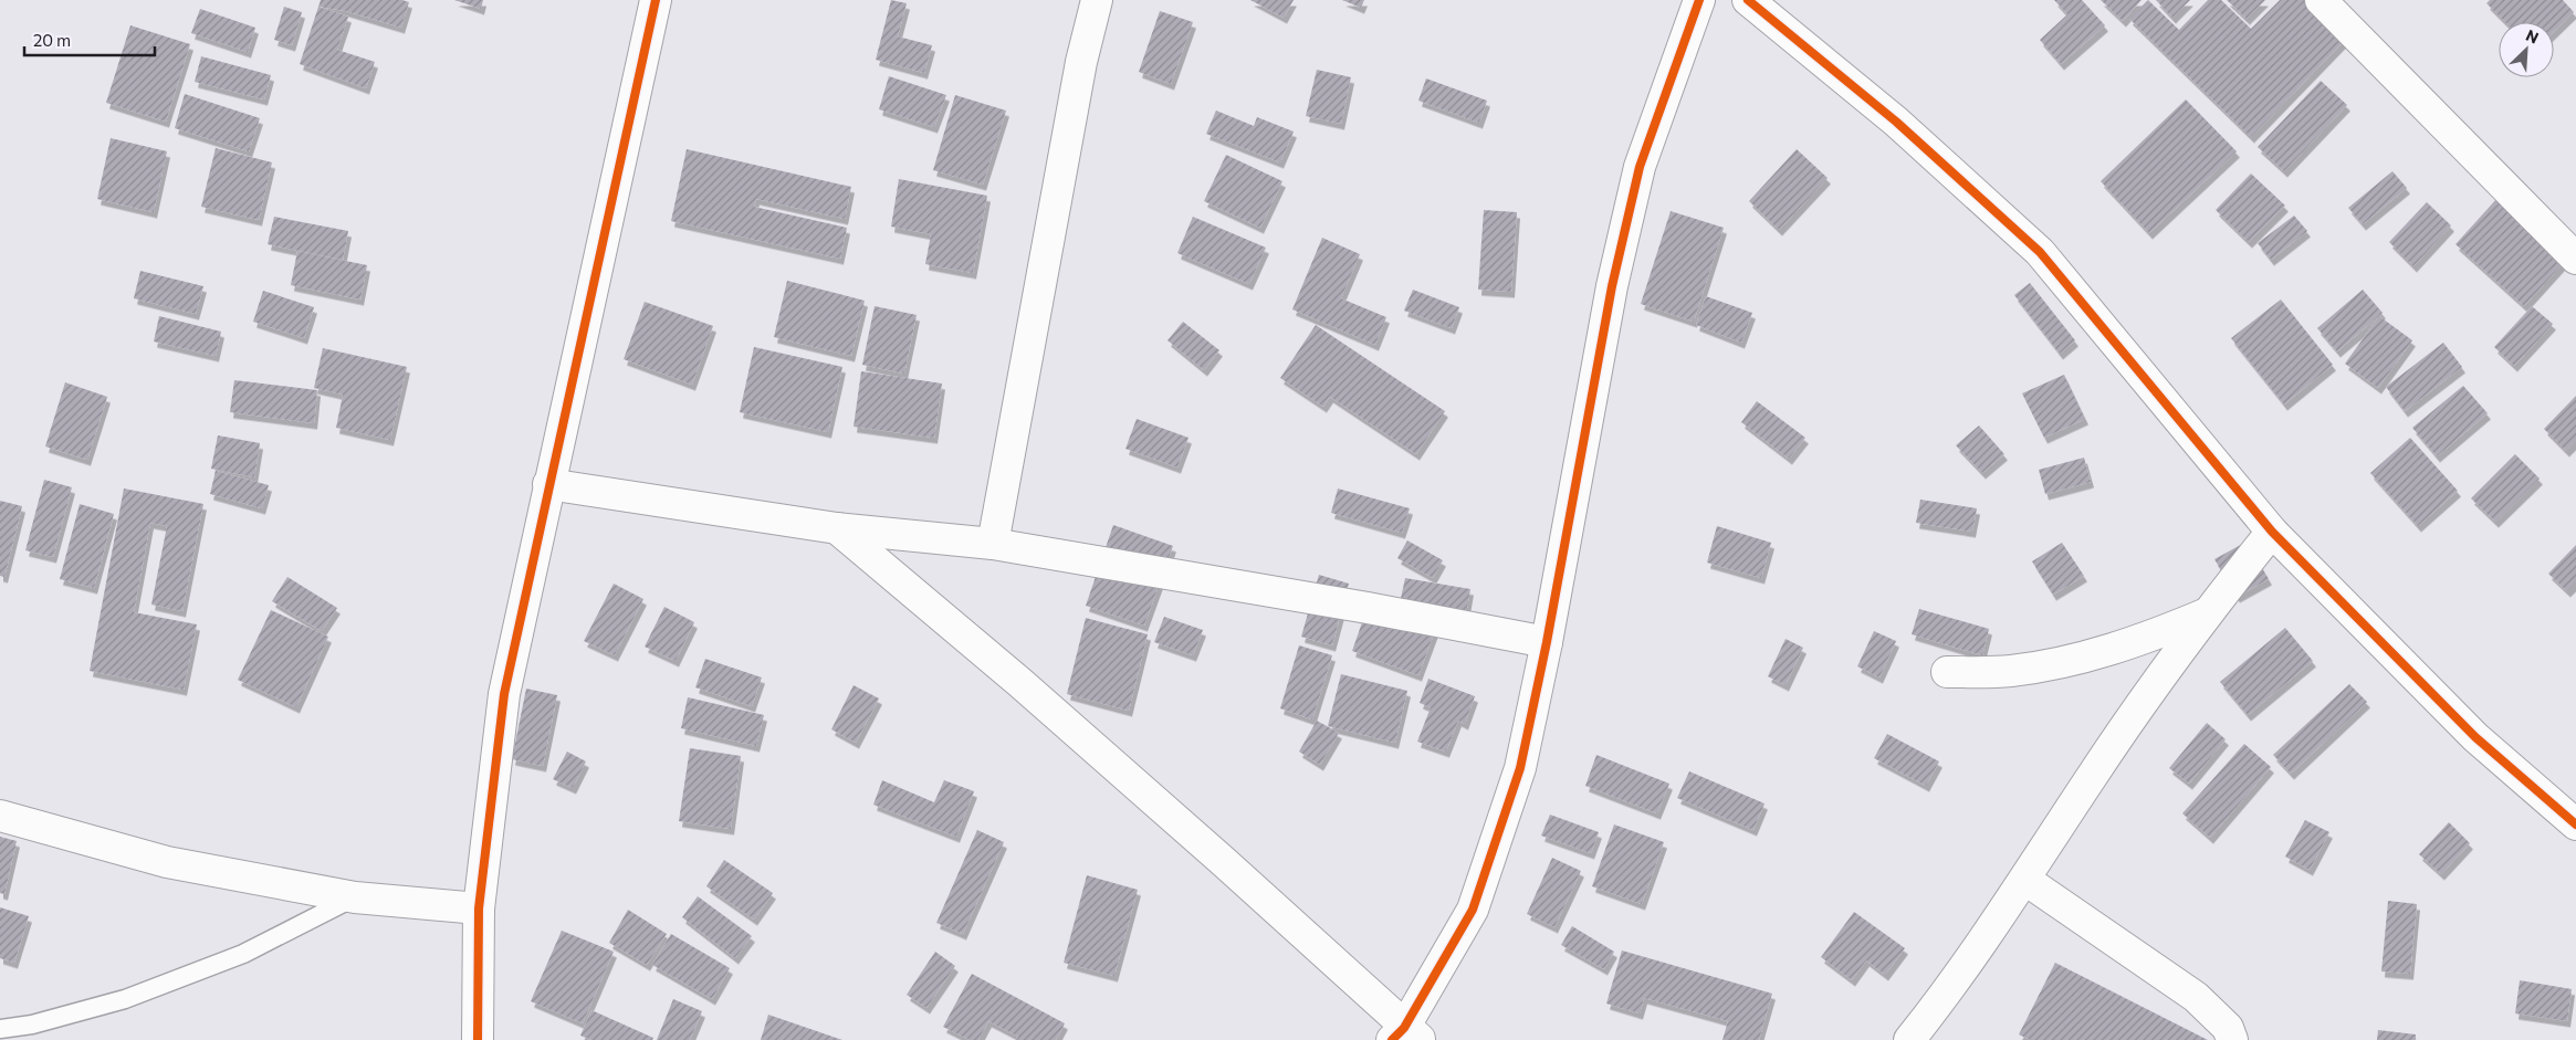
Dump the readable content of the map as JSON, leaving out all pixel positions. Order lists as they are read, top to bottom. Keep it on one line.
{"scale_bar":"20 m","north":"top right"}
